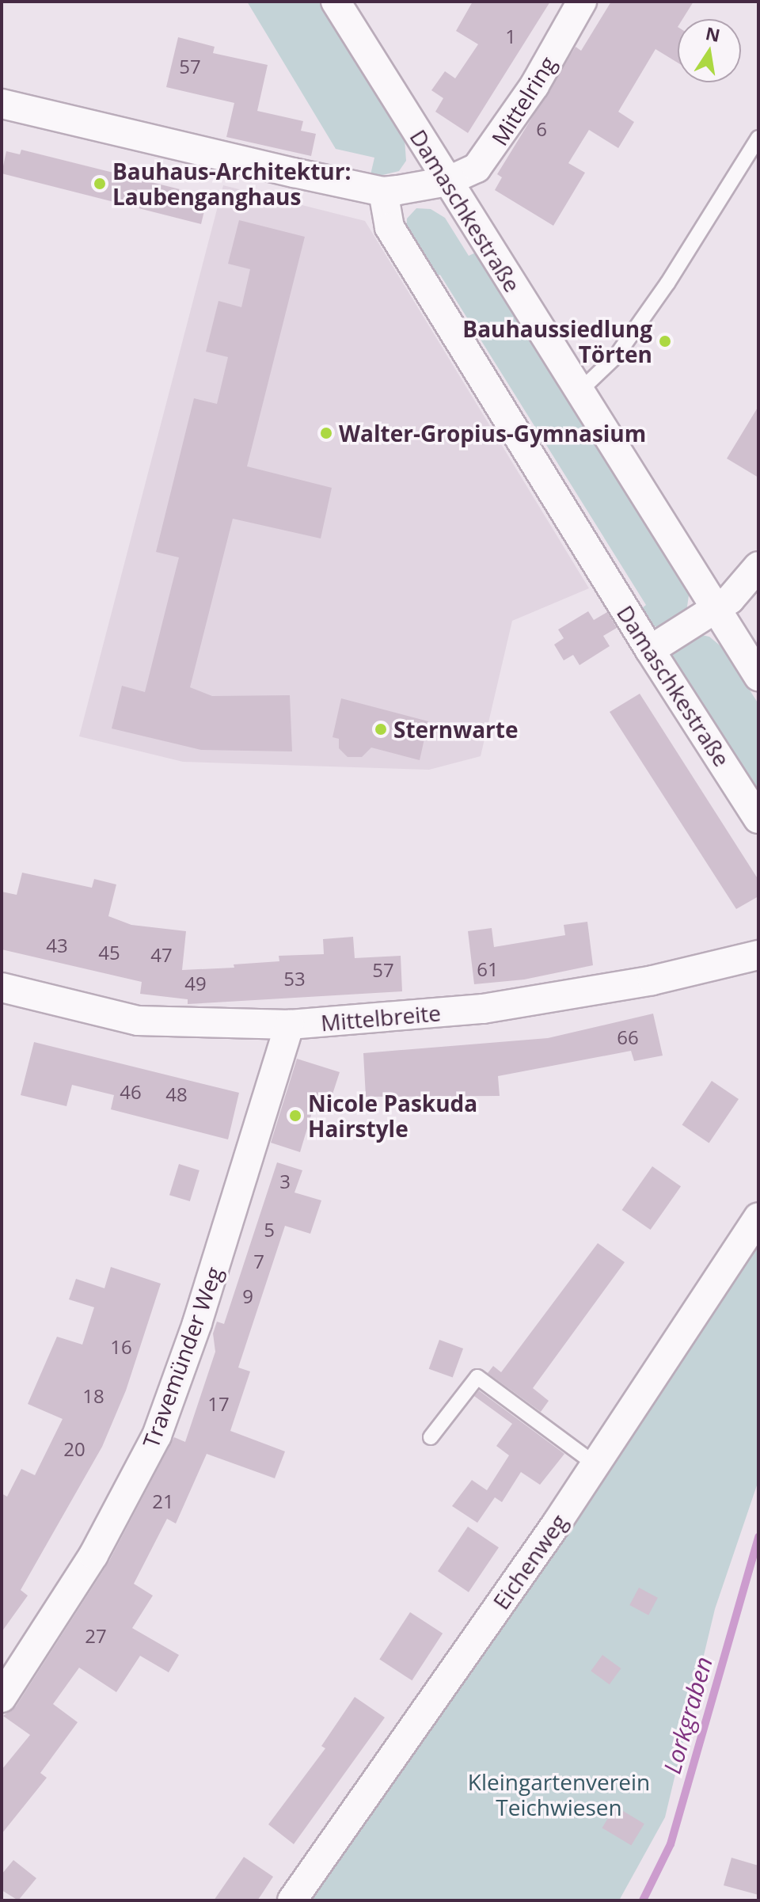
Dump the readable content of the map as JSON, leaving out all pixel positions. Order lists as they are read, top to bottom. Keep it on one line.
{"streets":{"street":["Mittelring","Damaschkestraße","Mittelbreite","Travemünder Weg","Eichenweg"]},"crossings":[["Mittelring","Damaschkestraße"],["Mittelbreite","Travemünder Weg"]],"water":["Lorkgraben"],"parks":["Kleingartenverein Teichwiesen"],"places":["Bauhaus-Architektur: Laubenganghaus","Bauhaussiedlung Törten","Walter-Gropius-Gymnasium","Sternwarte","Nicole Paskuda Hairstyle"],"house_numbers":["1","57","6","43","45","47","61","57","53","49","66","46","48","3","5","7","9","16","18","17","20","21","27"],"north":"top"}
